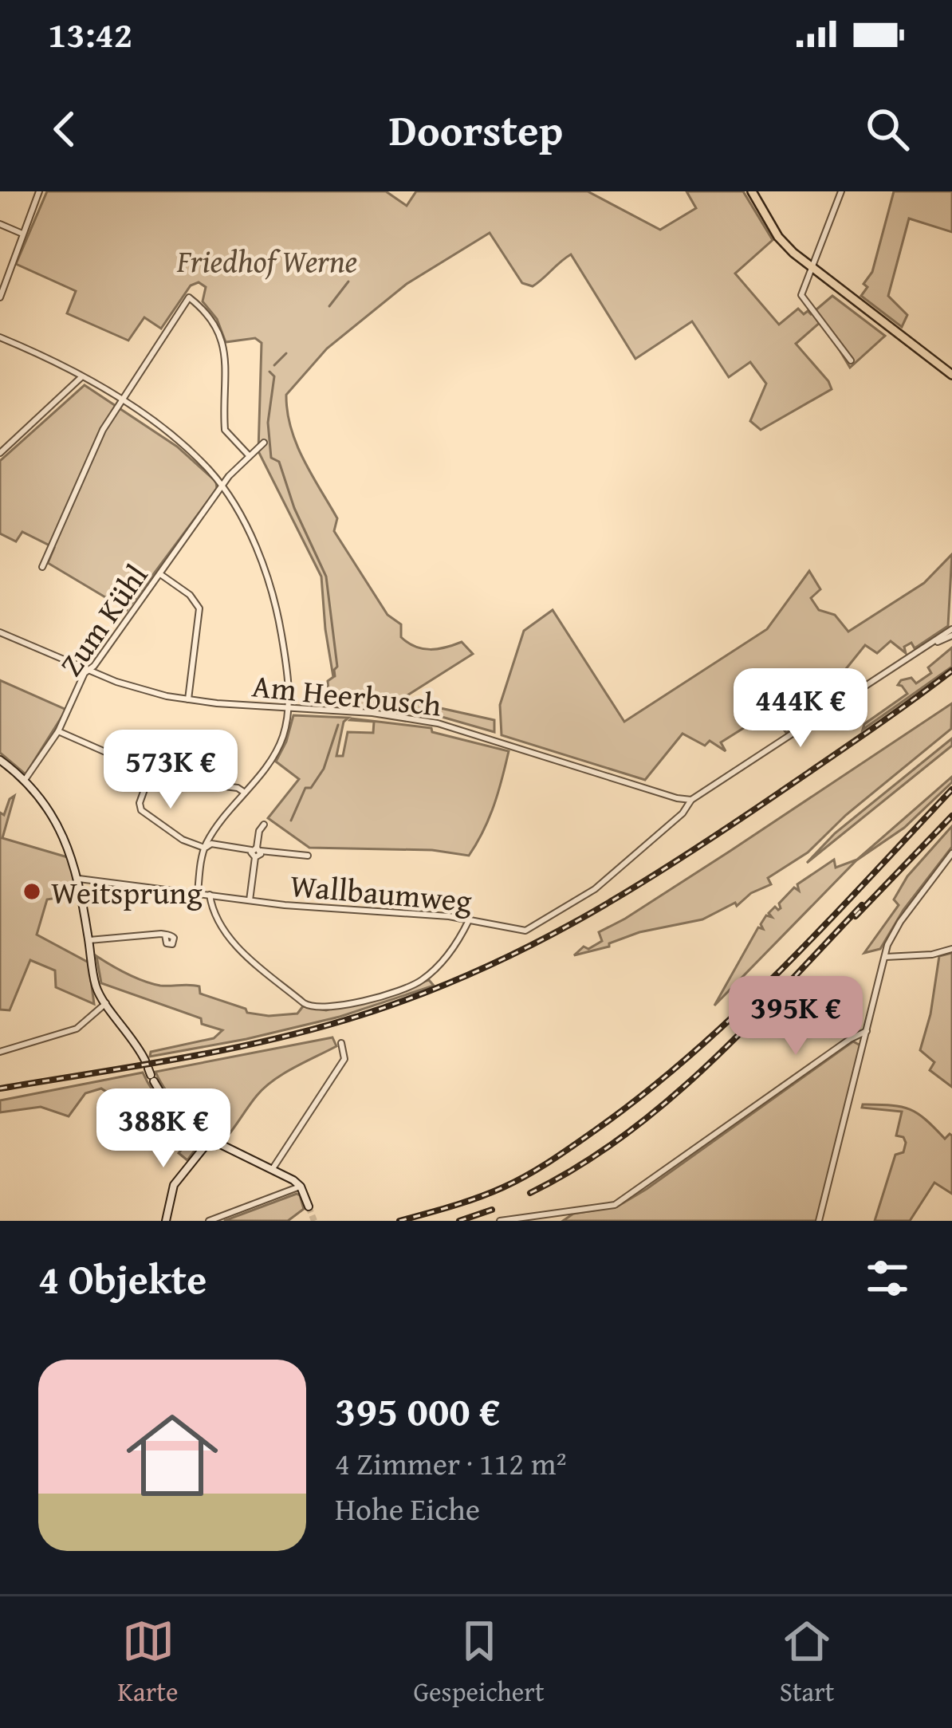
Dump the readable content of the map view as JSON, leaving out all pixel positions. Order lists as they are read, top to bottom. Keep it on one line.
{"streets":{"street":["Zum Kühl","Am Heerbusch","Wallbaumweg"]},"crossings":[["Zum Kühl","Am Heerbusch"],["Am Heerbusch","Wallbaumweg"]],"parks":["Friedhof Werne"],"places":["Weitsprung"],"page":{"status":"13:42","header":"Doorstep","price":["444K €","573K €","395K €","388K €"],"heading":"4 Objekte","list":[{"name":"395 000 €","note":"4 Zimmer · 112 m² · Hohe Eiche"}],"tabs":["Karte","Gespeichert","Start"]}}
